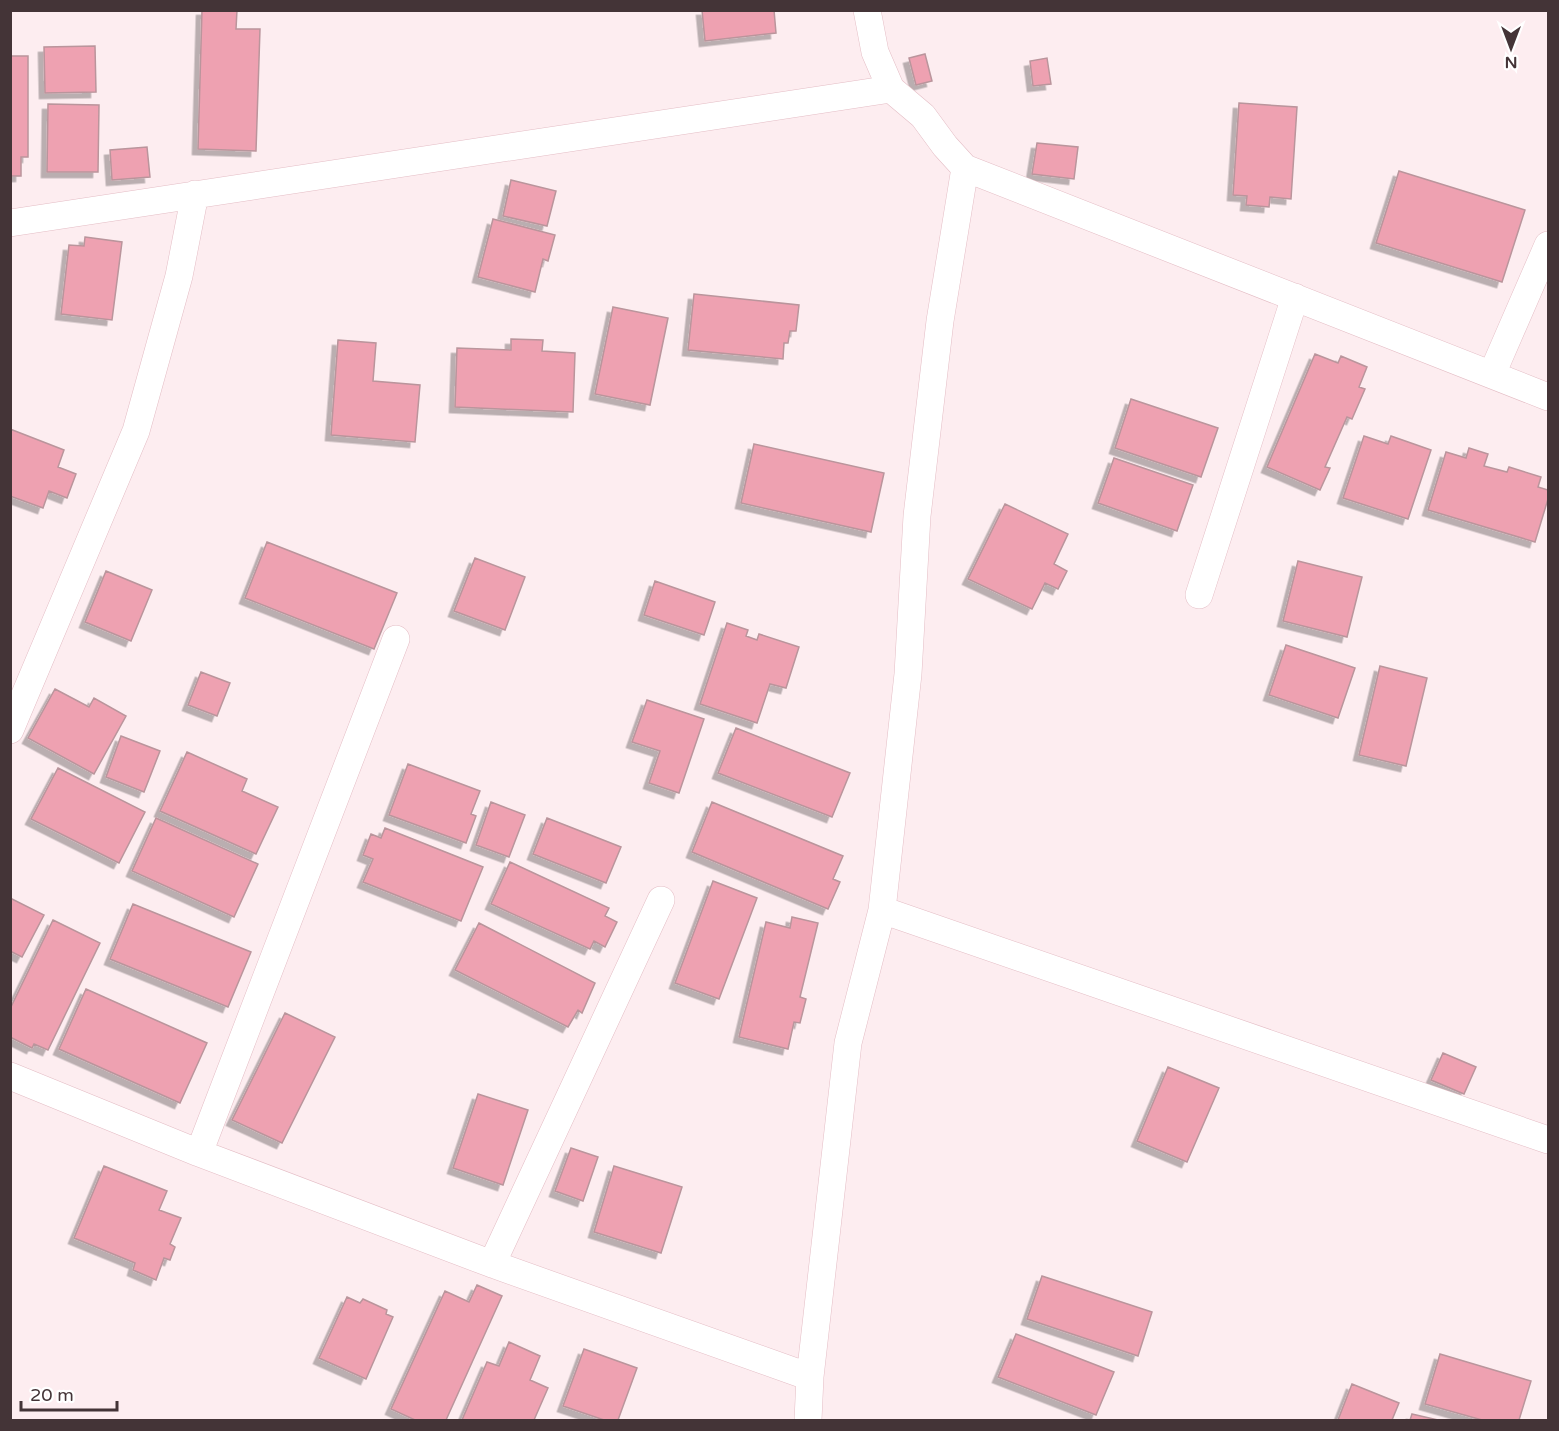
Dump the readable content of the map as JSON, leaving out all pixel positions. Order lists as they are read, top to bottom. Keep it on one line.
{"scale_bar":"20 m","north":"bottom"}
